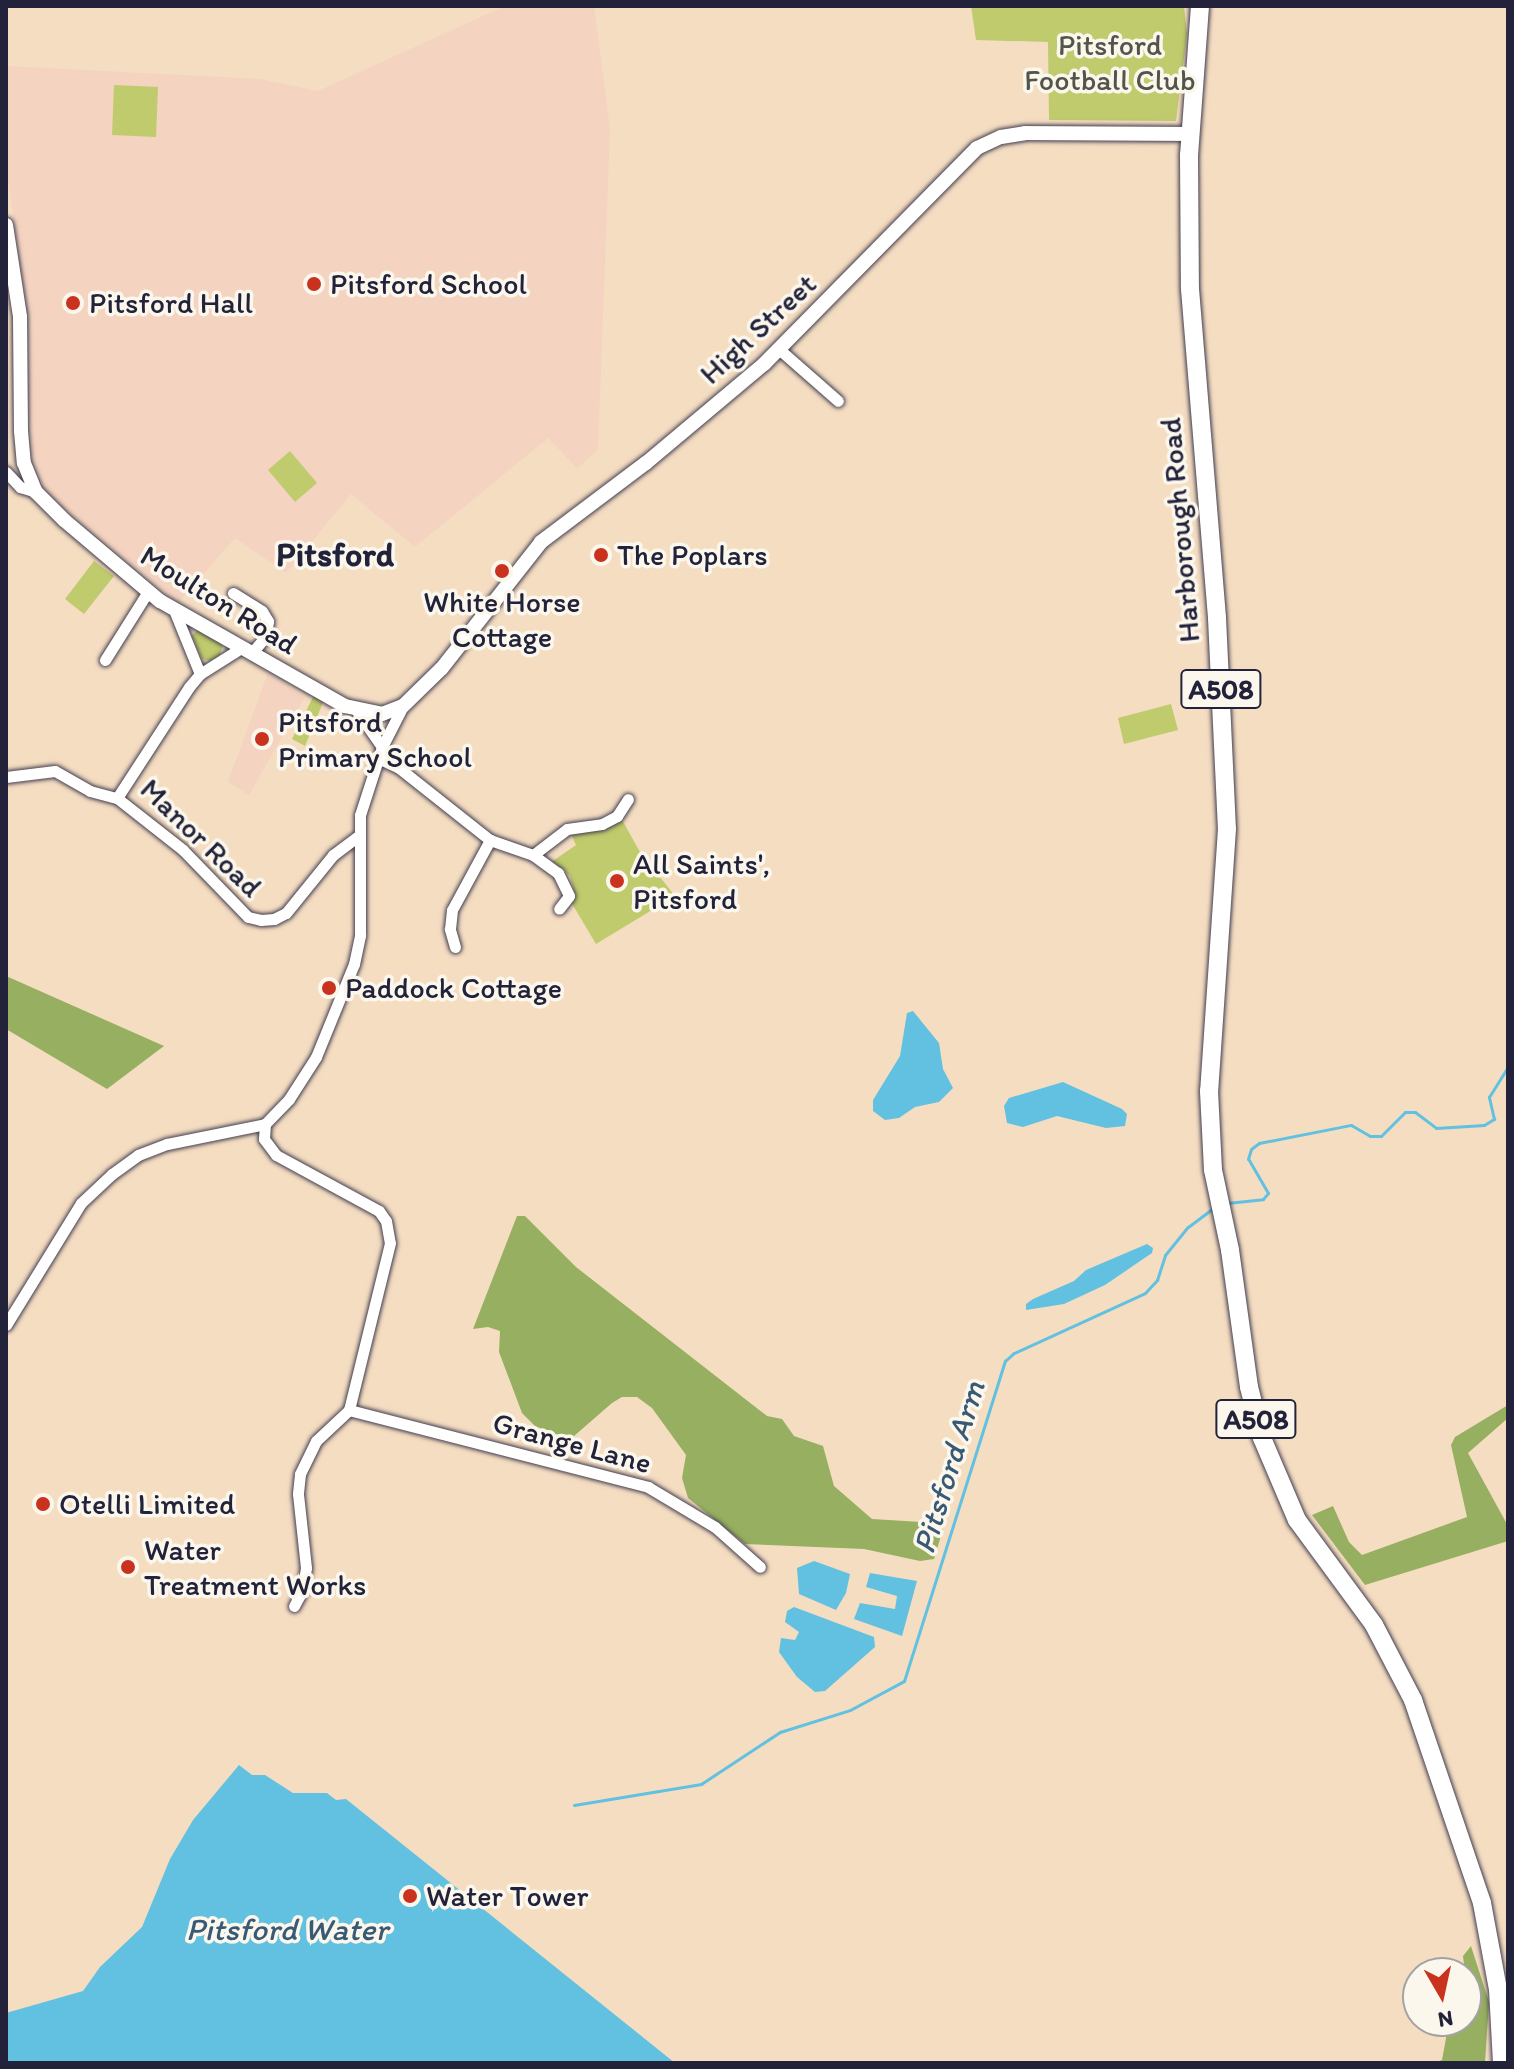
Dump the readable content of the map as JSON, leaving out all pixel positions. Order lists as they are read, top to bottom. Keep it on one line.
{"streets":{"highway":["Harborough Road","A508"],"street":["High Street","Moulton Road","Manor Road","Grange Lane"]},"crossings":[["High Street","Harborough Road"],["Moulton Road","Manor Road"]],"districts":["Pitsford"],"water":["Pitsford Arm","Pitsford Water"],"parks":["Pitsford Football Club"],"places":["Pitsford School","Pitsford Hall","The Poplars","White Horse Cottage","Pitsford Primary School","All Saints', Pitsford","Paddock Cottage","Otelli Limited","Water Treatment Works","Water Tower"],"north":"bottom"}
